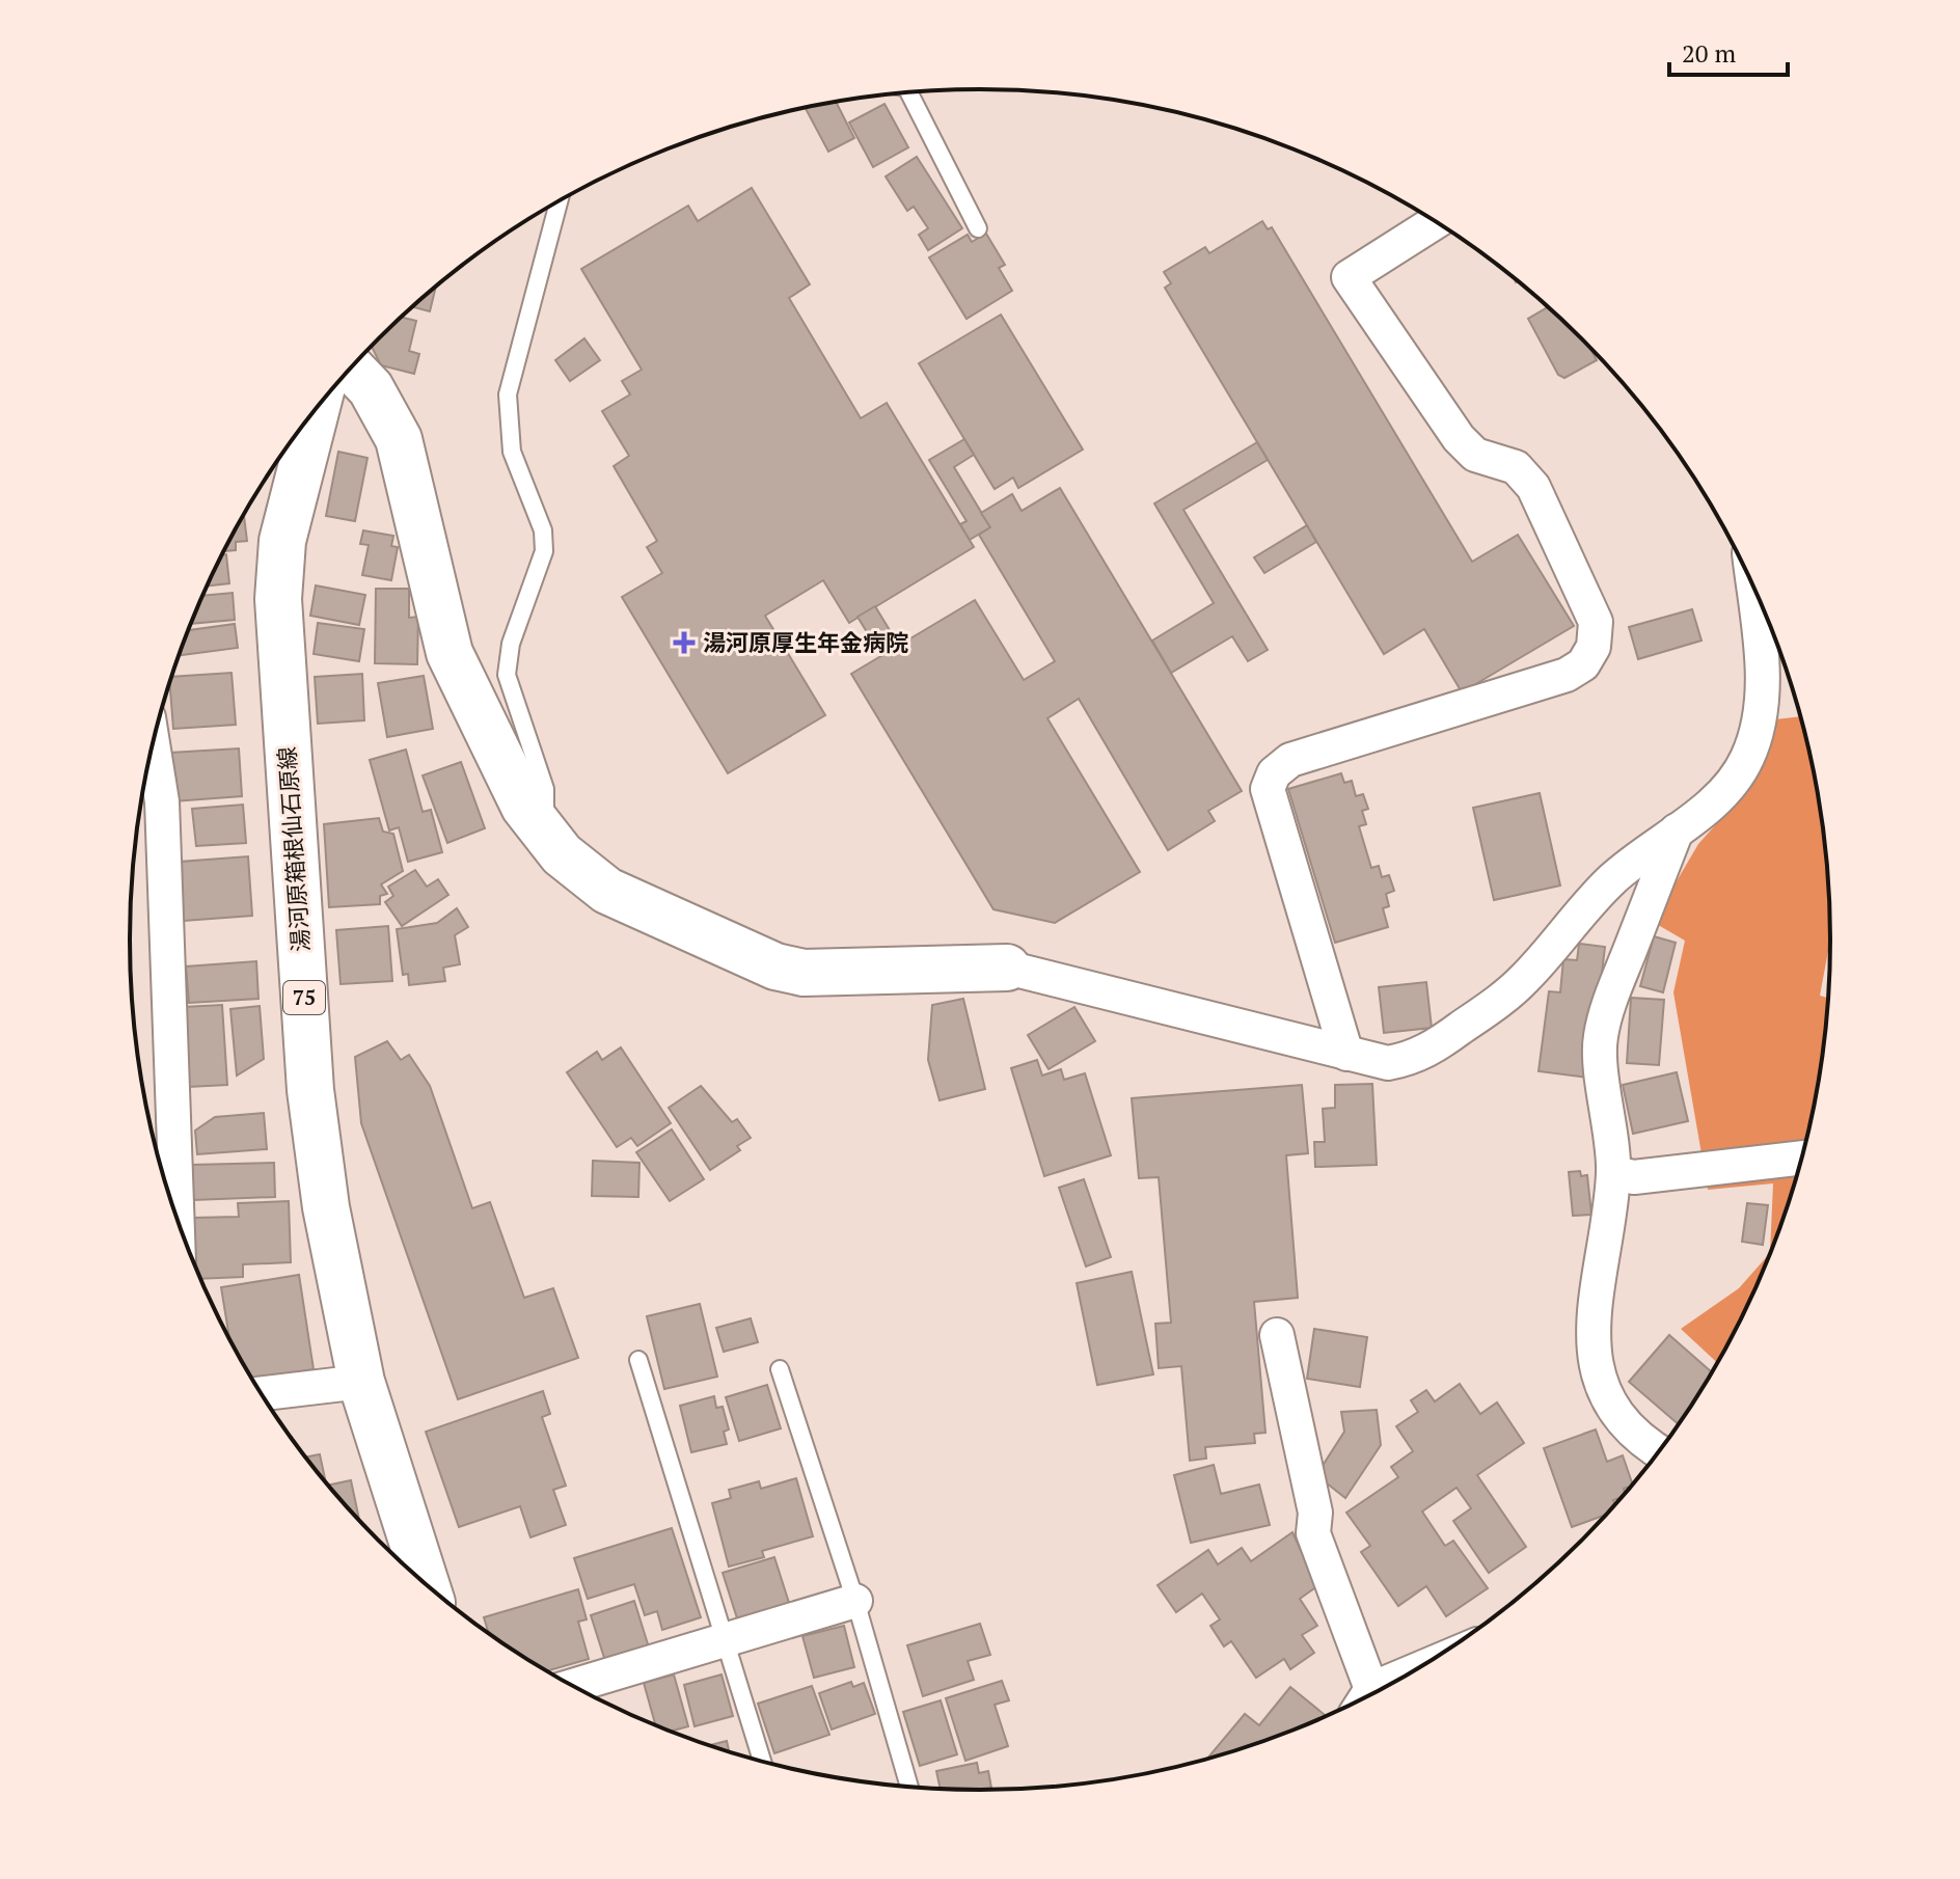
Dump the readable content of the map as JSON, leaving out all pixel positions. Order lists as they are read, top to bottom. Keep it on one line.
{"streets":{"main road":["湯河原箱根仙石原線","75"]},"places":{"health":["湯河原厚生年金病院"]},"scale_bar":"20 m"}
